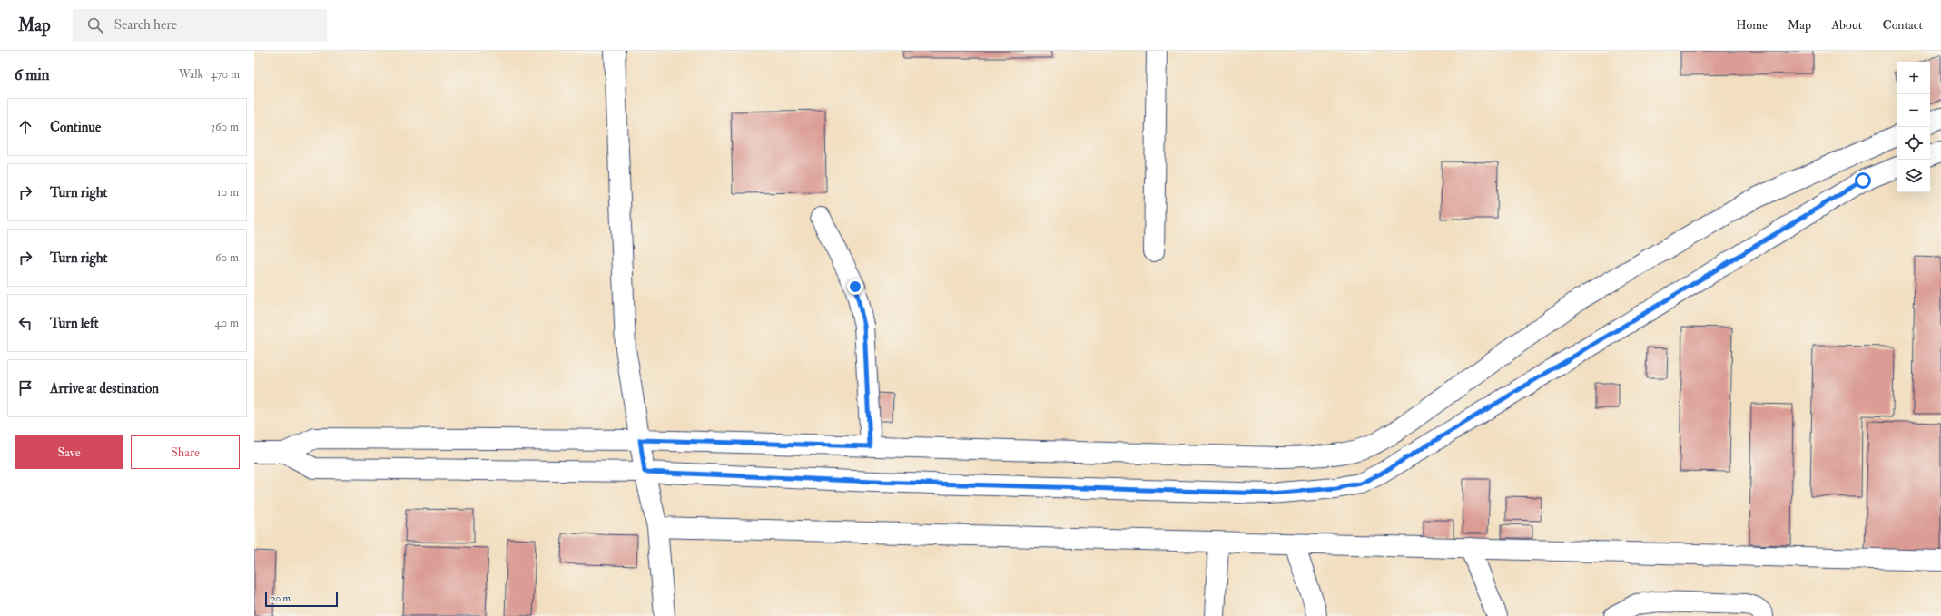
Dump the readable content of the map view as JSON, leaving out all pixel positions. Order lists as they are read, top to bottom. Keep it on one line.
{"scale_bar":"20 m","page":{"header":"Map","search":"Search here","nav":["Home","Map","About","Contact"],"heading":["6 min","Walk · 470 m"],"map_buttons":["+","−"],"list":[["Continue","360 m"],["Turn right","10 m"],["Turn right","60 m"],["Turn left","40 m"],"Arrive at destination"],"buttons":["Save","Share"],"scale":"20 m"}}
